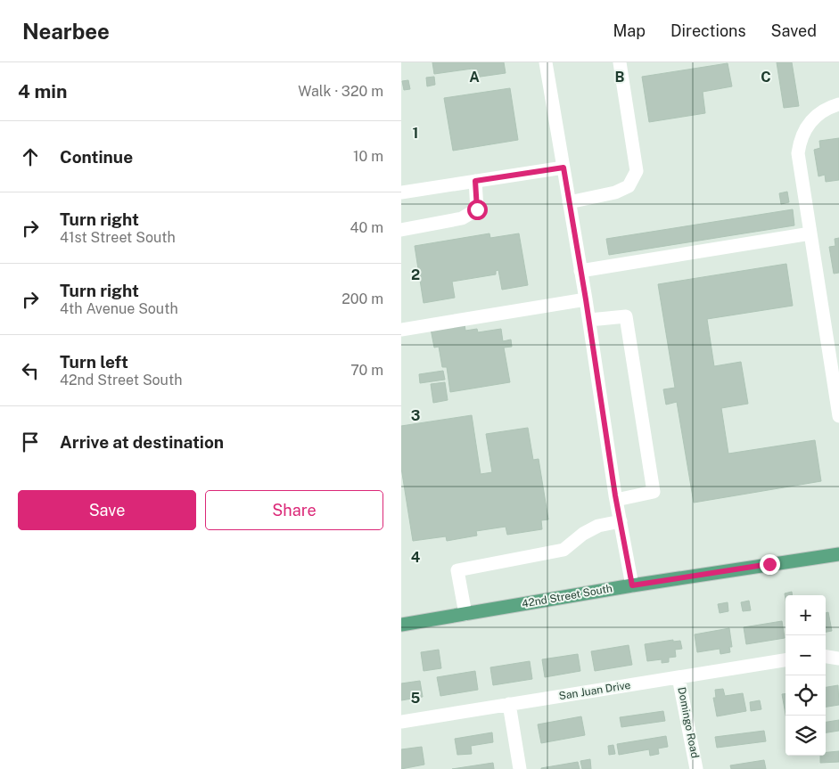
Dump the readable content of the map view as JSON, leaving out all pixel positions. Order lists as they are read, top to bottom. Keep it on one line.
{"streets":{"main road":["42nd Street South"],"street":["San Juan Drive","Domingo Road"]},"crossings":[["San Juan Drive","Domingo Road"]],"page":{"header":"Nearbee","nav":["Map","Directions","Saved"],"heading":["4 min","Walk · 320 m"],"list":[["Continue","10 m"],["Turn right","41st Street South","40 m"],["Turn right","4th Avenue South","200 m"],["Turn left","42nd Street South","70 m"],"Arrive at destination"],"buttons":["Save","Share"],"map_buttons":["+","−"]},"grid":{"columns":["A","B","C"],"rows":["1","2","3","4","5"]}}
